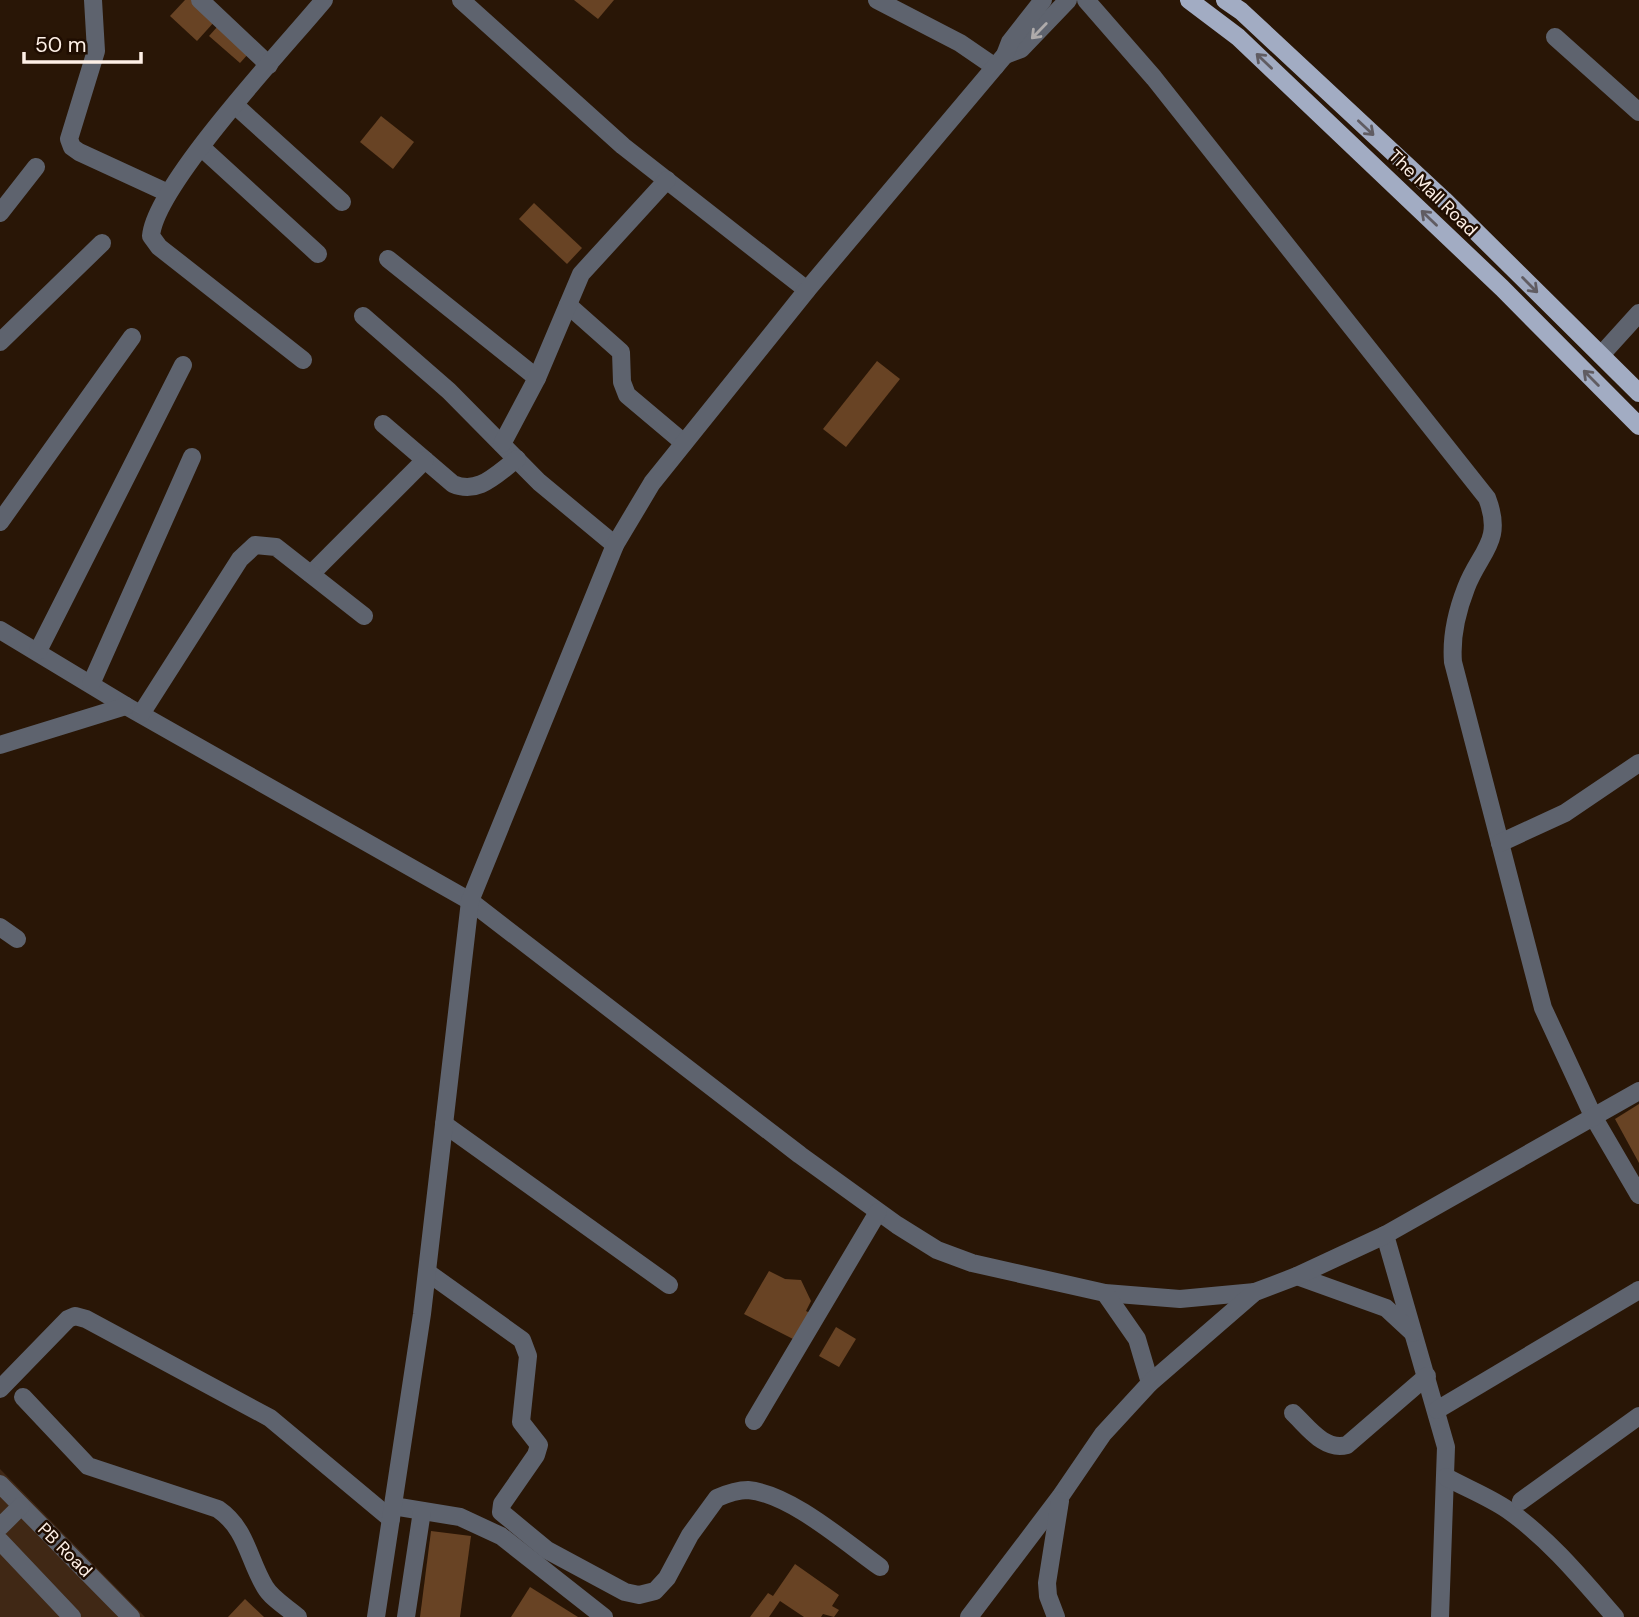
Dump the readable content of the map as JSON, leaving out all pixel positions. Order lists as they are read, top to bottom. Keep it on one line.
{"streets":{"main road":["The Mall Road"],"street":["PB Road"]},"scale_bar":"50 m"}
